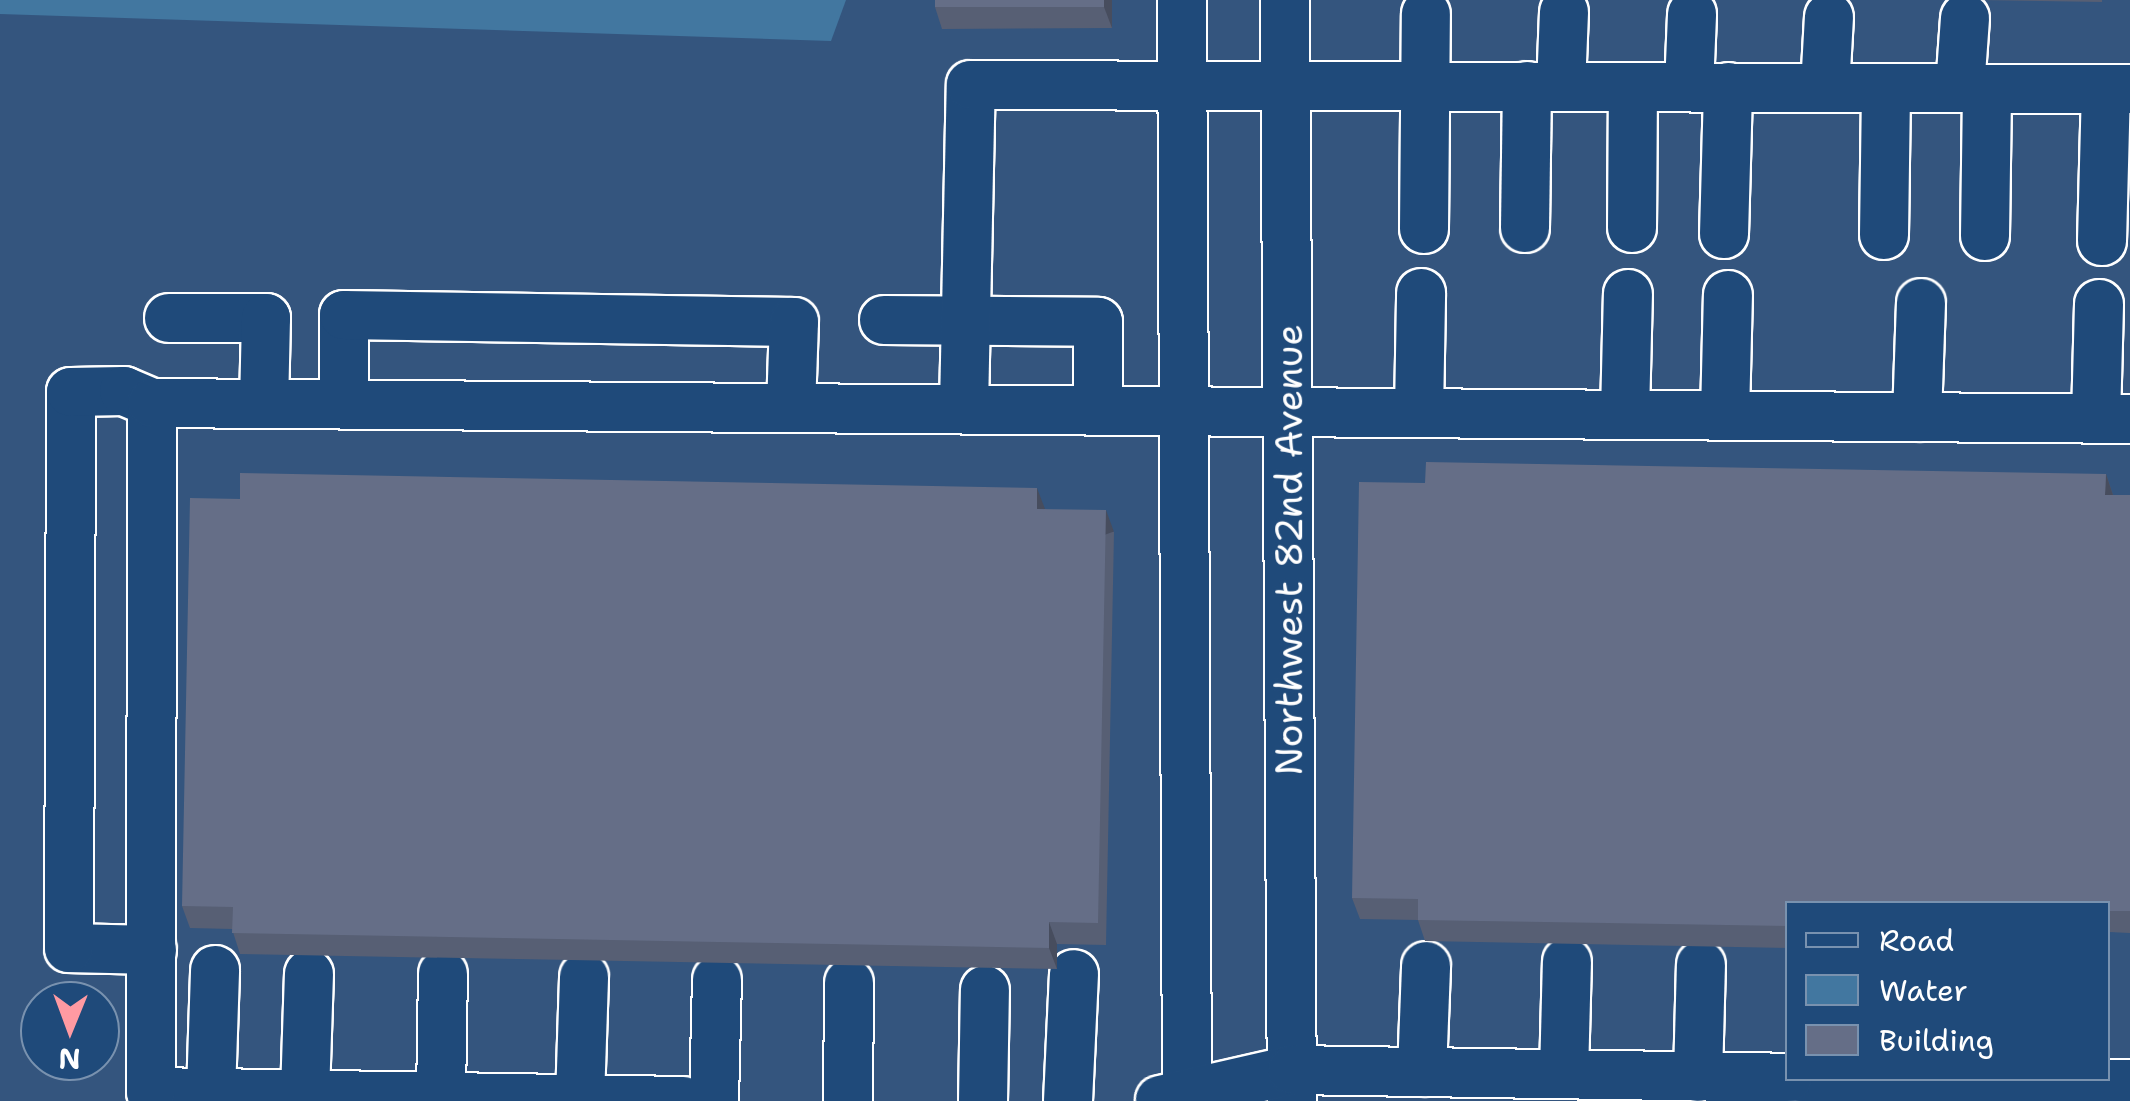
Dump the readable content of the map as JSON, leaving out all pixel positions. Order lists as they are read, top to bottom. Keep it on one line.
{"streets":{"street":["Northwest 82nd Avenue"]},"legend":["Road","Water","Building"],"north":"bottom"}
